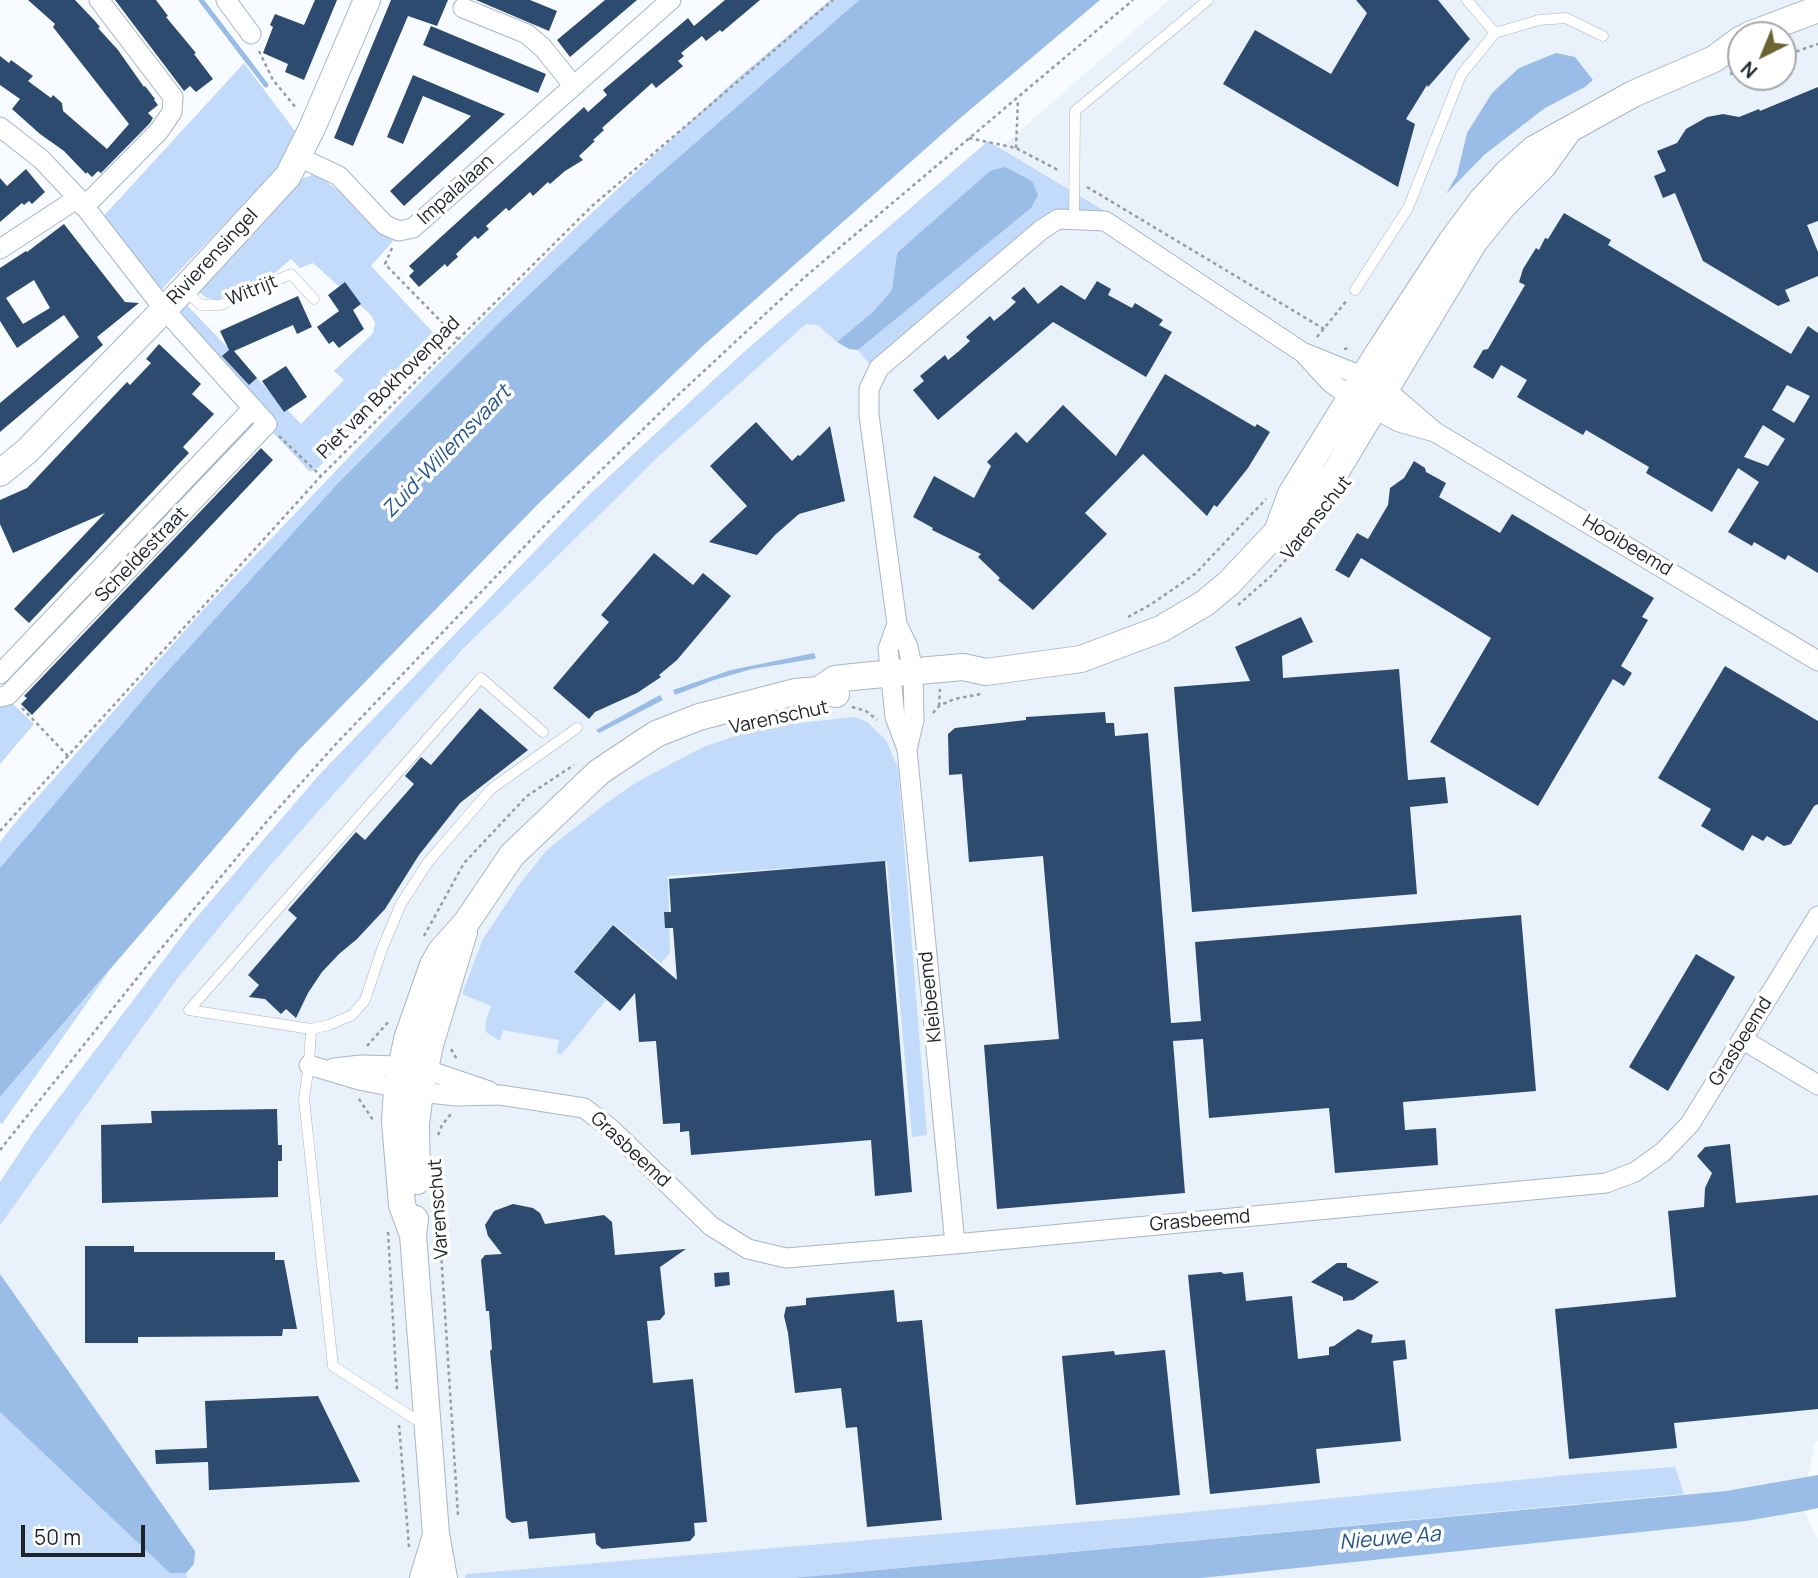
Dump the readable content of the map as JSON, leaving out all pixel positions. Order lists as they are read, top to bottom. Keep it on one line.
{"streets":{"street":["Impalalaan","Rivierensingel","Varenschut","Hooibeemd","Scheldestraat","Kleibeemd","Grasbeemd"],"lane":["Witrijt"],"path":["Piet van Bokhovenpad"]},"crossings":[["Impalalaan","Rivierensingel"],["Rivierensingel","Witrijt"],["Varenschut","Hooibeemd"],["Varenschut","Kleibeemd"],["Varenschut","Grasbeemd"],["Kleibeemd","Grasbeemd"]],"water":["Zuid-Willemsvaart","Nieuwe Aa"],"scale_bar":"50 m","north":"bottom left"}
